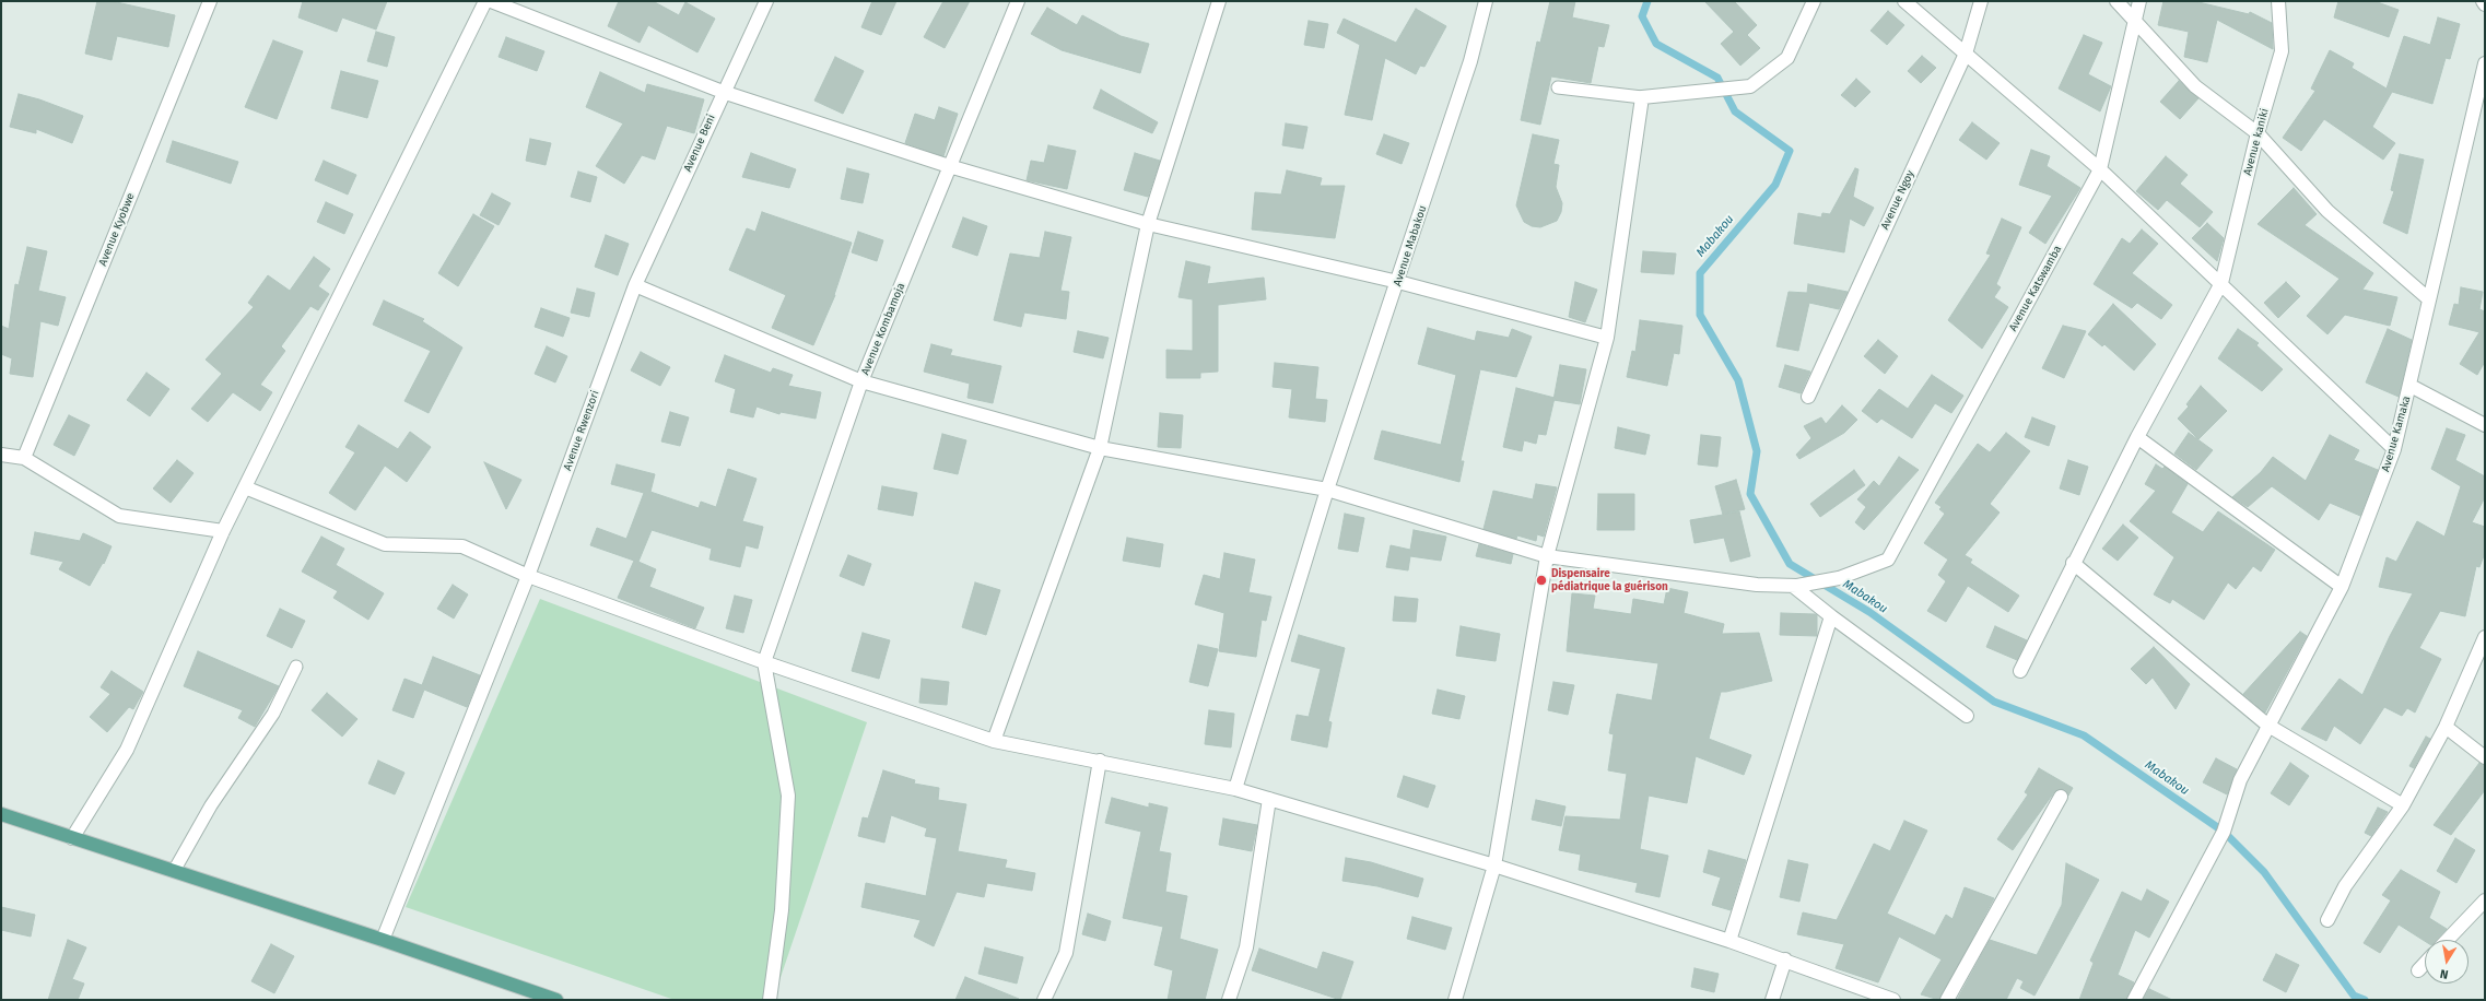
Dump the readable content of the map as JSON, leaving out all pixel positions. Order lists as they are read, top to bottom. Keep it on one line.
{"streets":{"street":["Avenue kaniki","Avenue Beni","Avenue Ngoy","Avenue Kyobwe","Avenue Mabakou","Avenue Katswamba","Avenue Kombamoja","Avenue Rwenzori","Avenue Kamaka"]},"crossings":[["Avenue Beni","Avenue Rwenzori"]],"water":["Mabakou"],"places":["Dispensaire pédiatrique la guérison"],"north":"bottom"}
